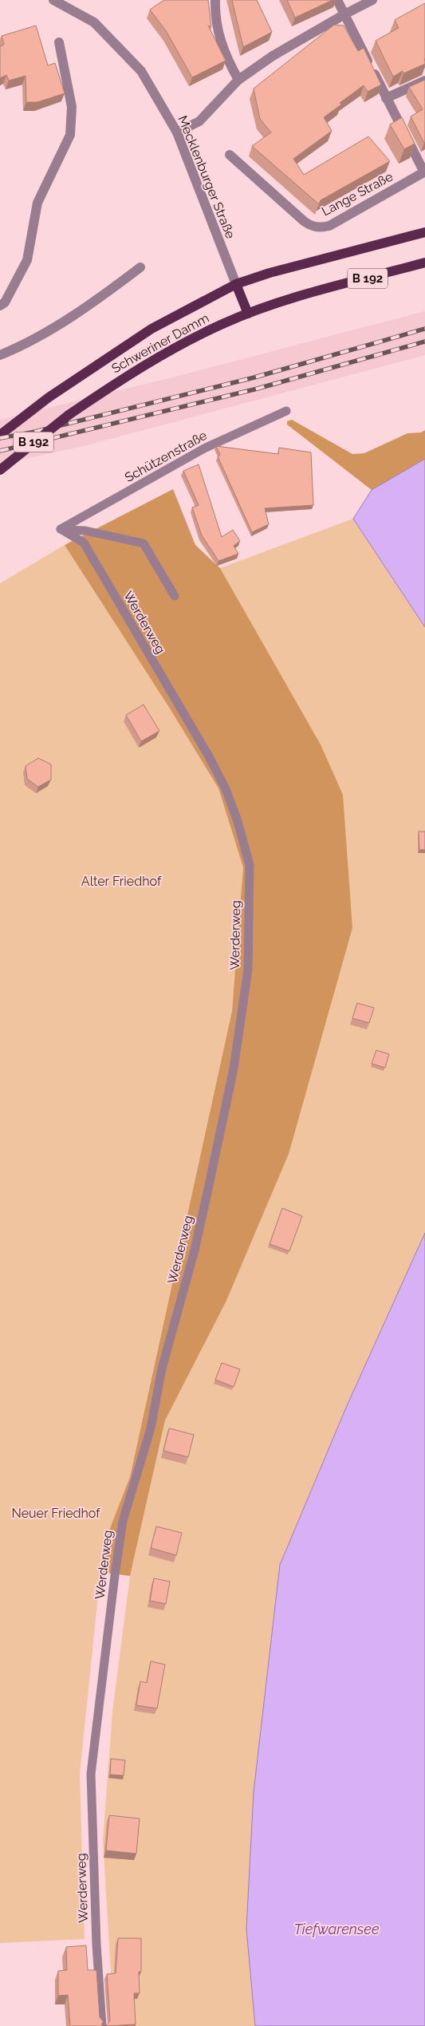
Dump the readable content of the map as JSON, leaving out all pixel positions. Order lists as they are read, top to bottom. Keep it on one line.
{"streets":{"main road":["Mecklenburger Straße","B 192","Schweriner Damm"],"street":["Lange Straße"],"lane":["Schützenstraße","Werderweg"]},"crossings":[["Mecklenburger Straße","Schweriner Damm"],["Schützenstraße","Werderweg"]],"water":["Tiefwarensee"],"parks":["Alter Friedhof","Neuer Friedhof"]}
